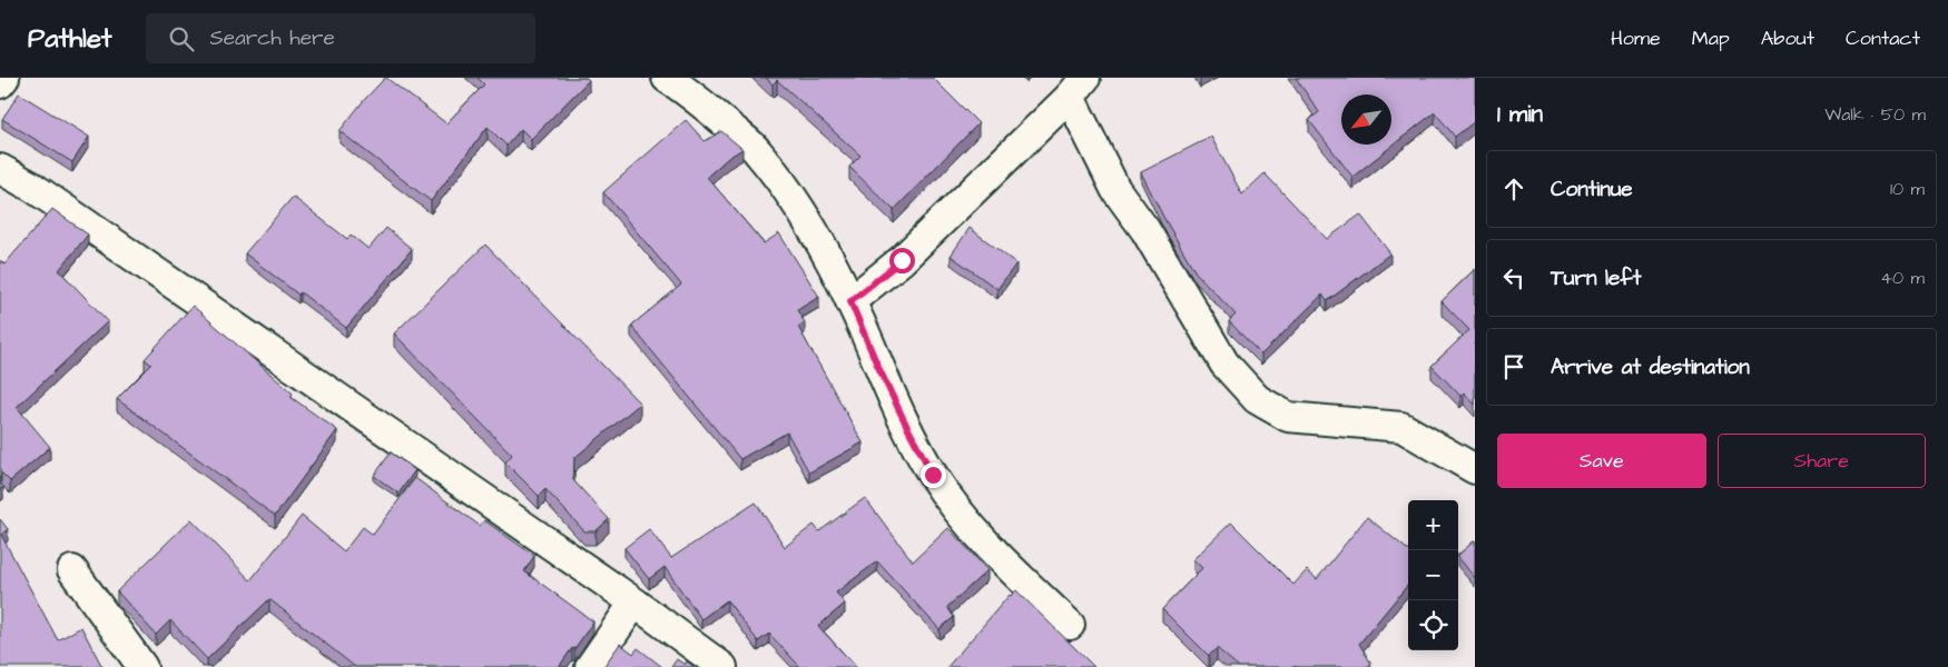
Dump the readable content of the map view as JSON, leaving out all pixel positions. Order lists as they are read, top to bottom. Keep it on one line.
{"north":"bottom left","page":{"header":"Pathlet","search":"Search here","nav":["Home","Map","About","Contact"],"heading":["1 min","Walk · 50 m"],"list":[["Continue","10 m"],["Turn left","40 m"],"Arrive at destination"],"buttons":["Save","Share"],"map_buttons":["+","−"]}}
